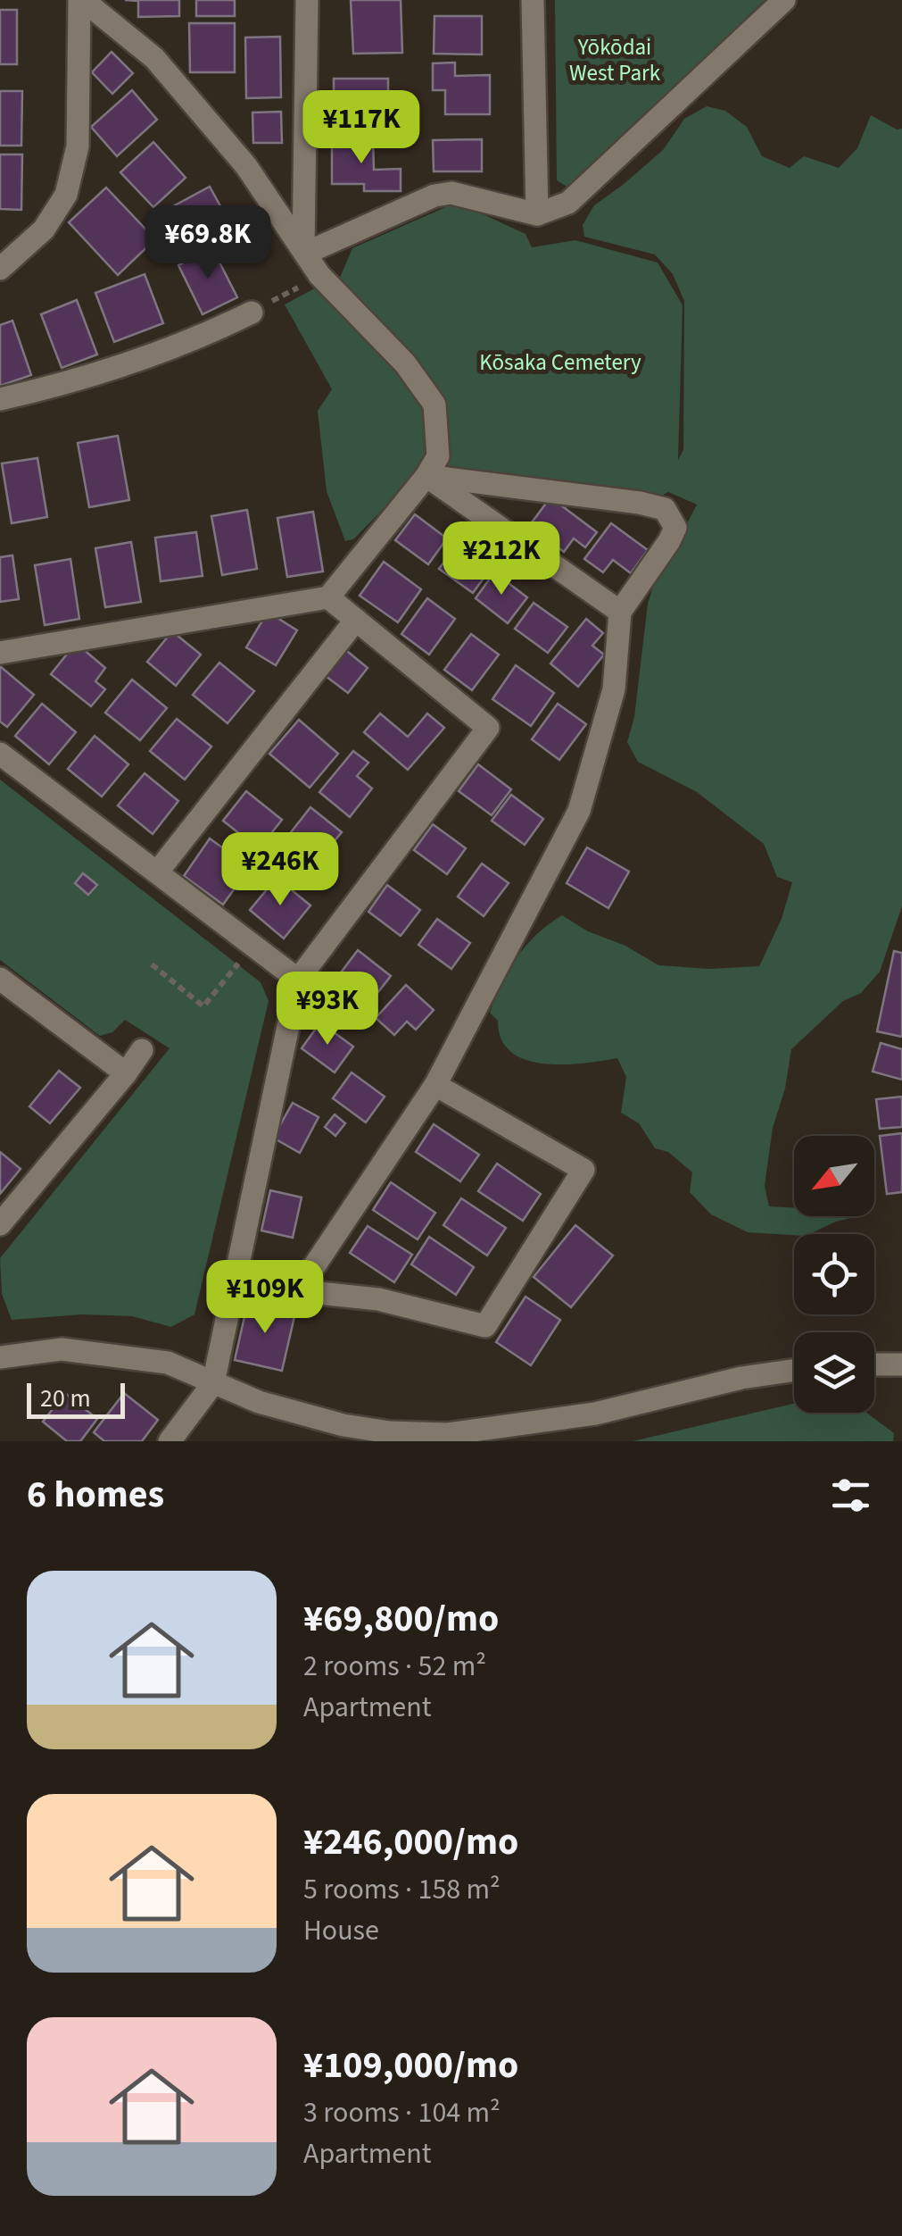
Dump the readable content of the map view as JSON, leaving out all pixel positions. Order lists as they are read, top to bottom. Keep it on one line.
{"parks":["Yōkōdai West Park","Kōsaka Cemetery"],"scale_bar":"20 m","north":"bottom left","page":{"price":["¥117K","¥69.8K","¥212K","¥246K","¥93K","¥109K"],"scale":"20 m","heading":"6 homes","list":[{"name":"¥69,800/mo","note":"2 rooms · 52 m² · Apartment"},{"name":"¥246,000/mo","note":"5 rooms · 158 m² · House"},{"name":"¥109,000/mo","note":"3 rooms · 104 m² · Apartment"}]}}
